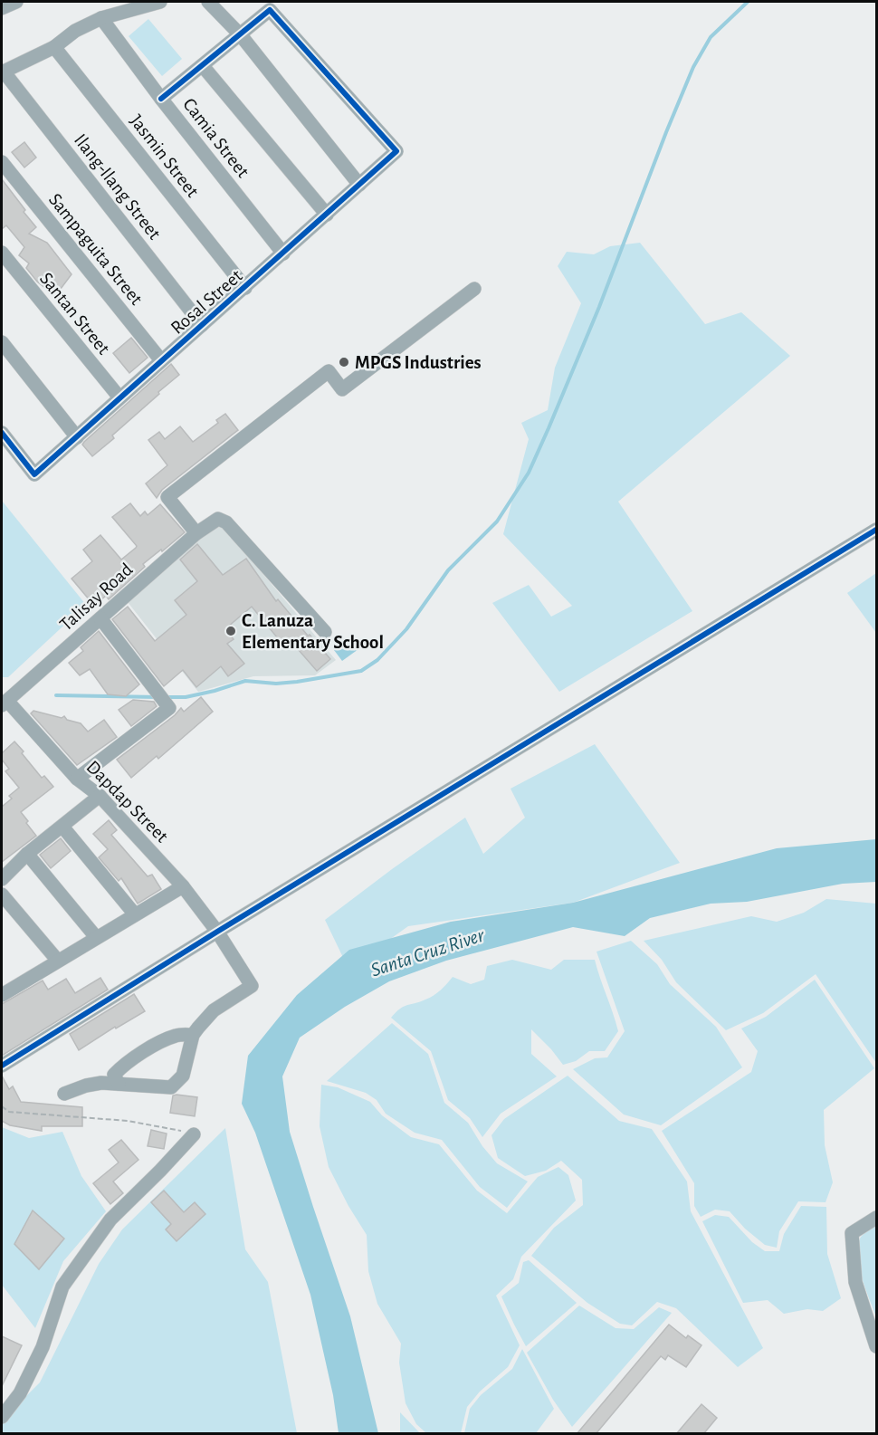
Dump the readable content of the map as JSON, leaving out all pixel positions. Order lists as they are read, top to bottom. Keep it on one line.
{"streets":{"street":["Camia Street","Jasmin Street","Ilang-Ilang Street","Sampaguita Street","Rosal Street","Santan Street","Talisay Road","Dapdap Street"]},"crossings":[["Camia Street","Rosal Street"],["Jasmin Street","Rosal Street"],["Ilang-Ilang Street","Rosal Street"],["Sampaguita Street","Rosal Street"],["Rosal Street","Santan Street"],["Talisay Road","Dapdap Street"]],"water":["Santa Cruz River"],"places":["MPGS Industries","C. Lanuza Elementary School"]}
